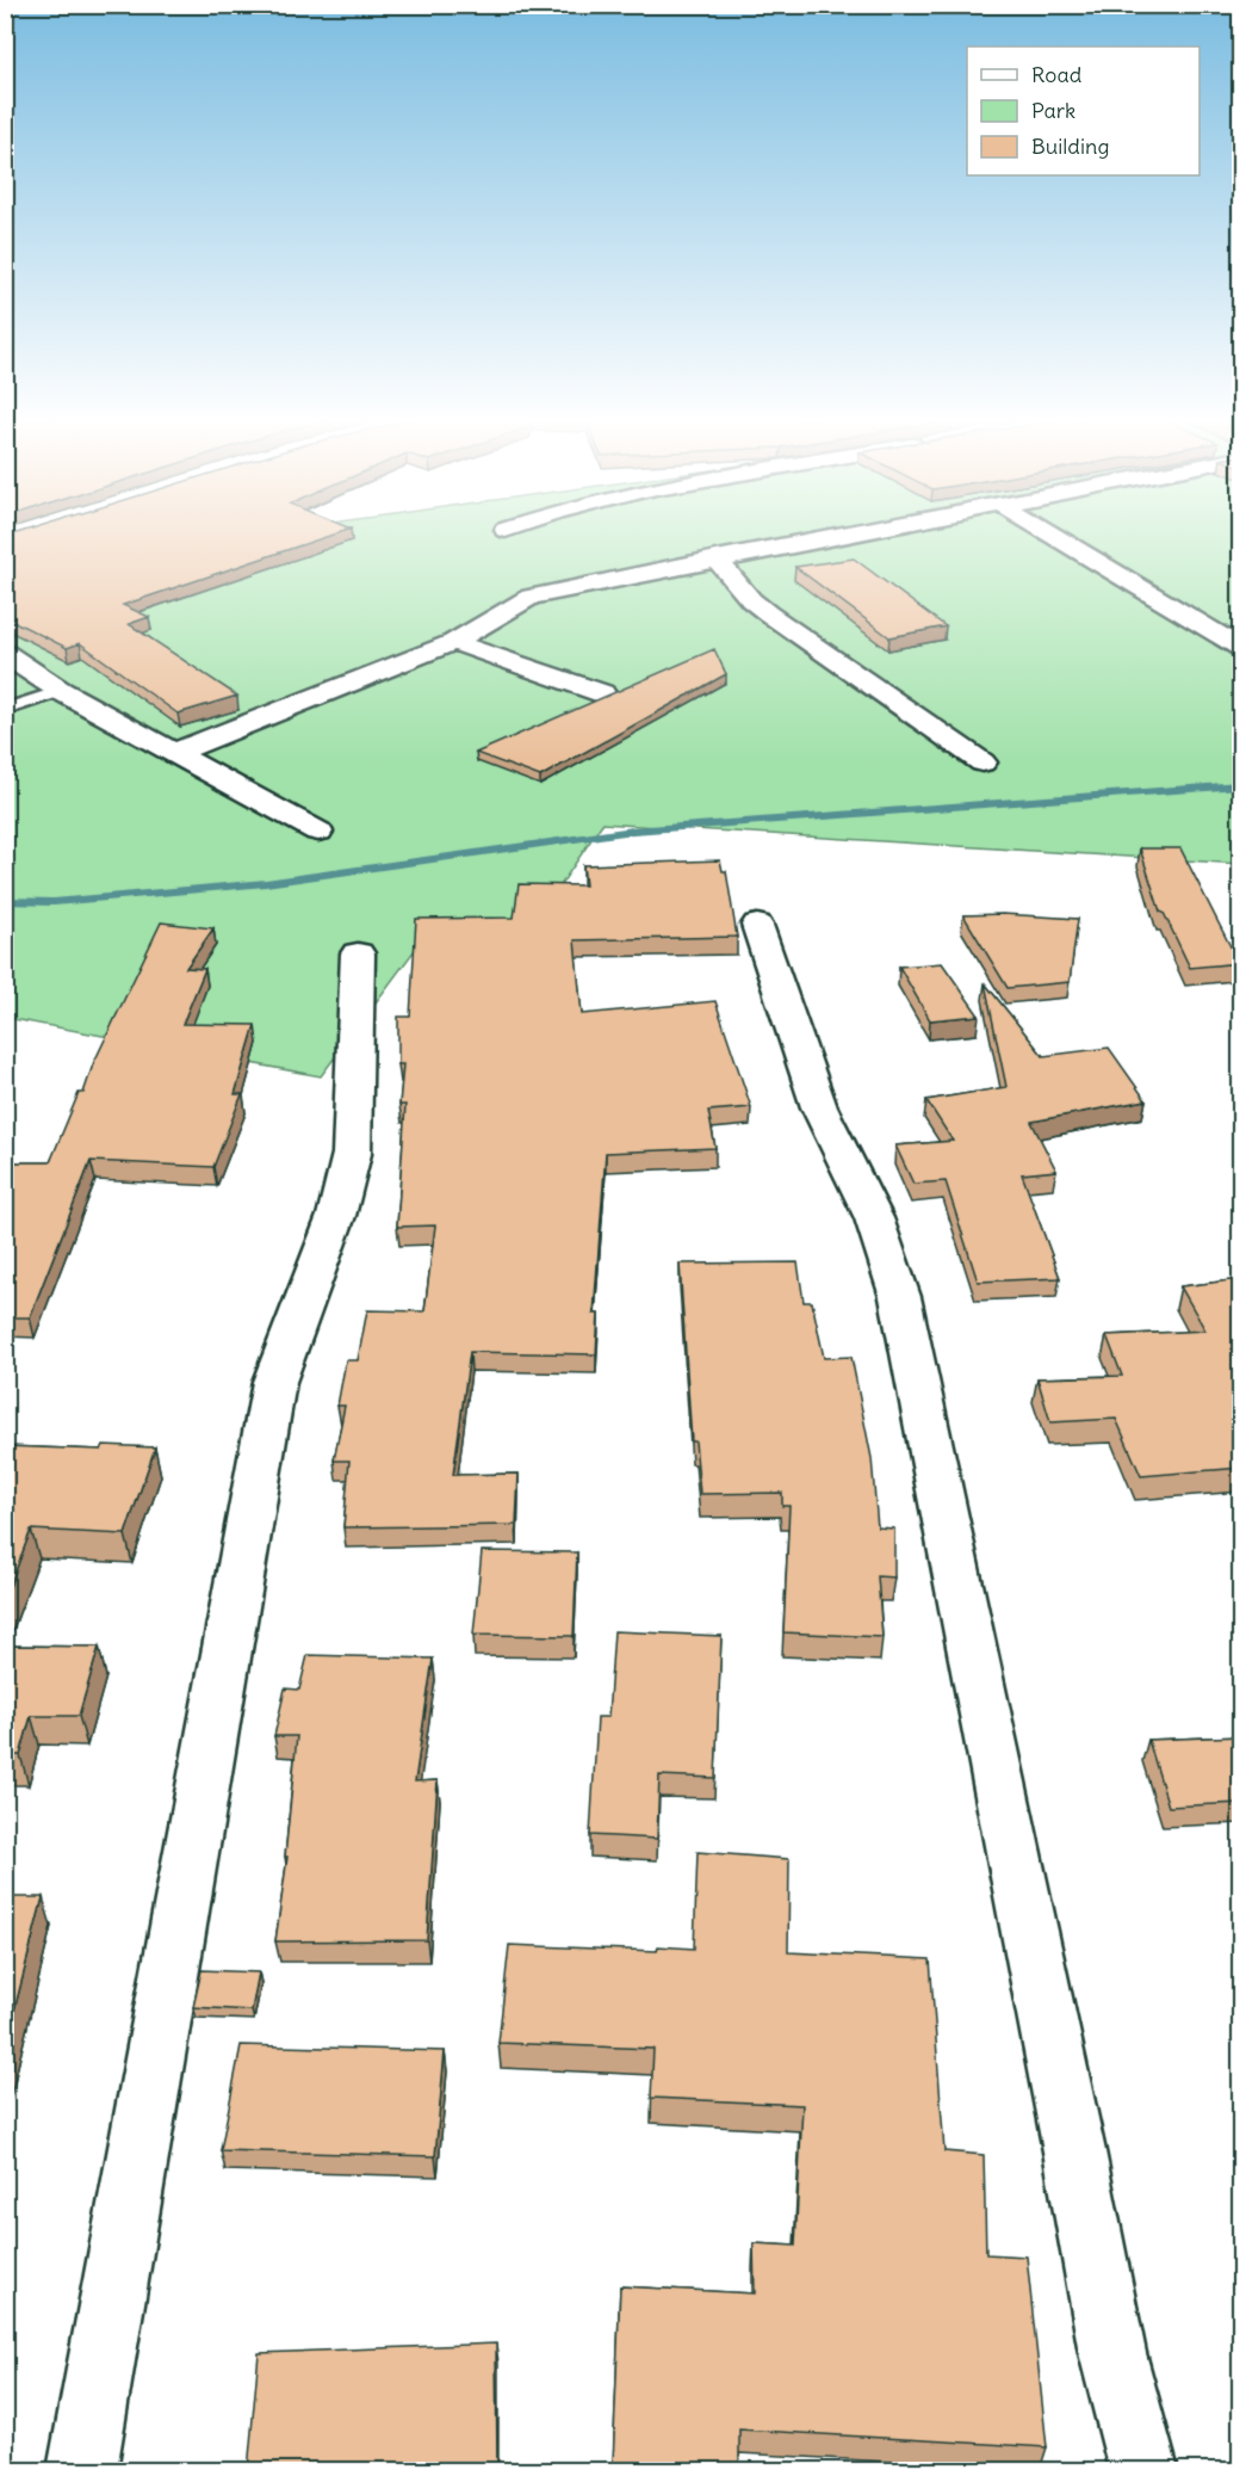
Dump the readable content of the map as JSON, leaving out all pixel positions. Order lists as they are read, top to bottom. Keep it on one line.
{"legend":["Road","Park","Building"]}
